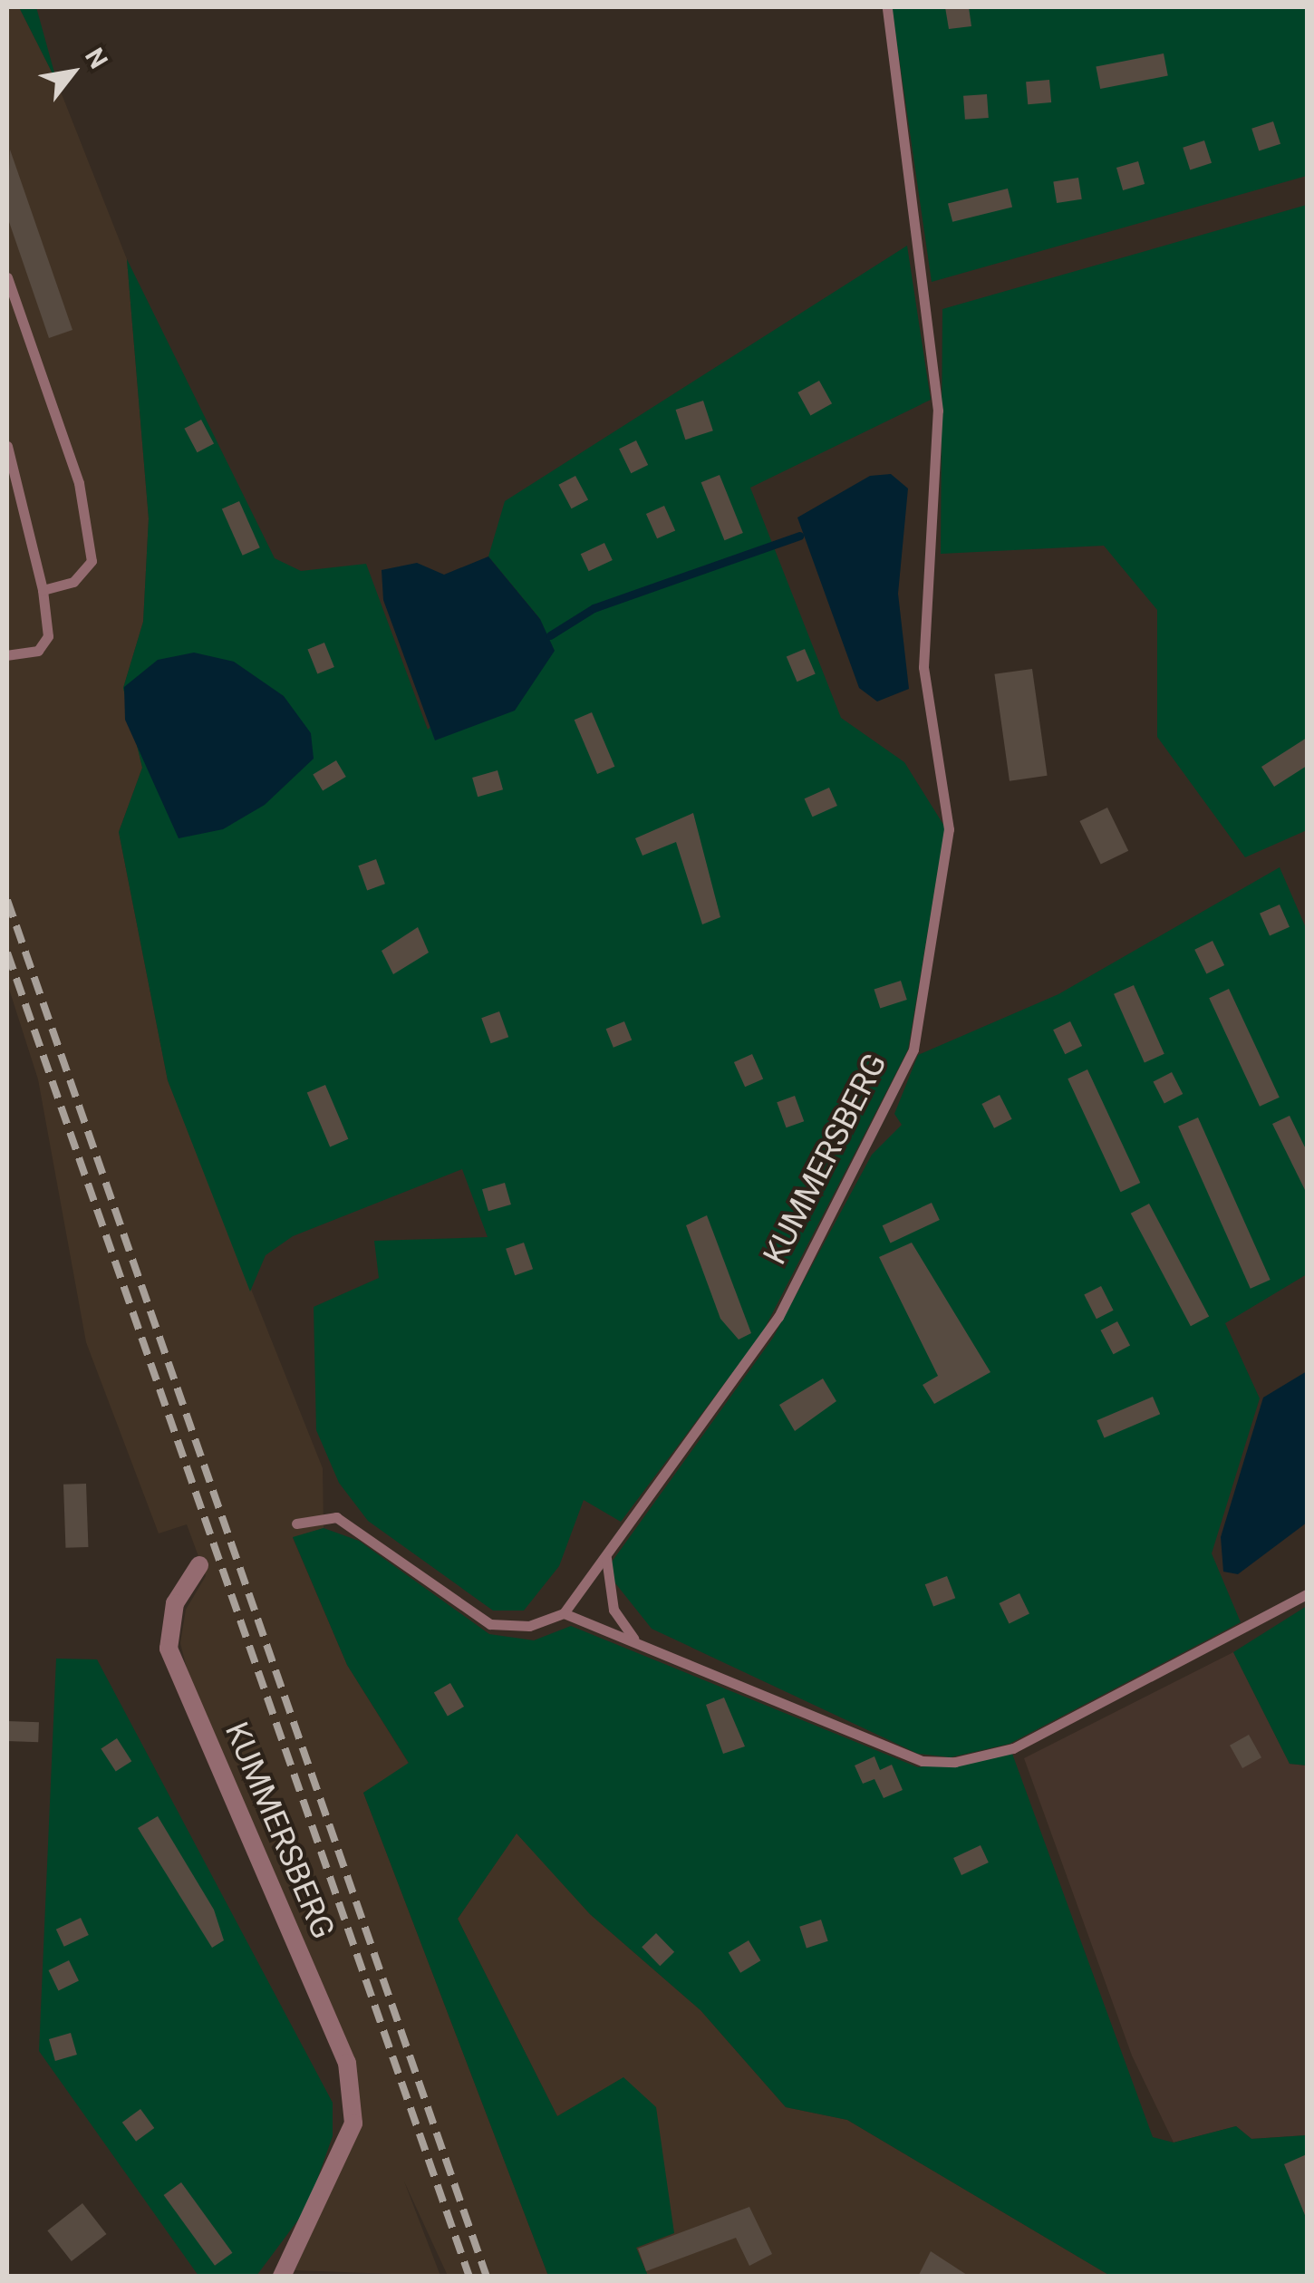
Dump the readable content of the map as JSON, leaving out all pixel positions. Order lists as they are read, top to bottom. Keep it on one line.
{"streets":{"street":["KUMMERSBERG"]},"north":"top right"}
